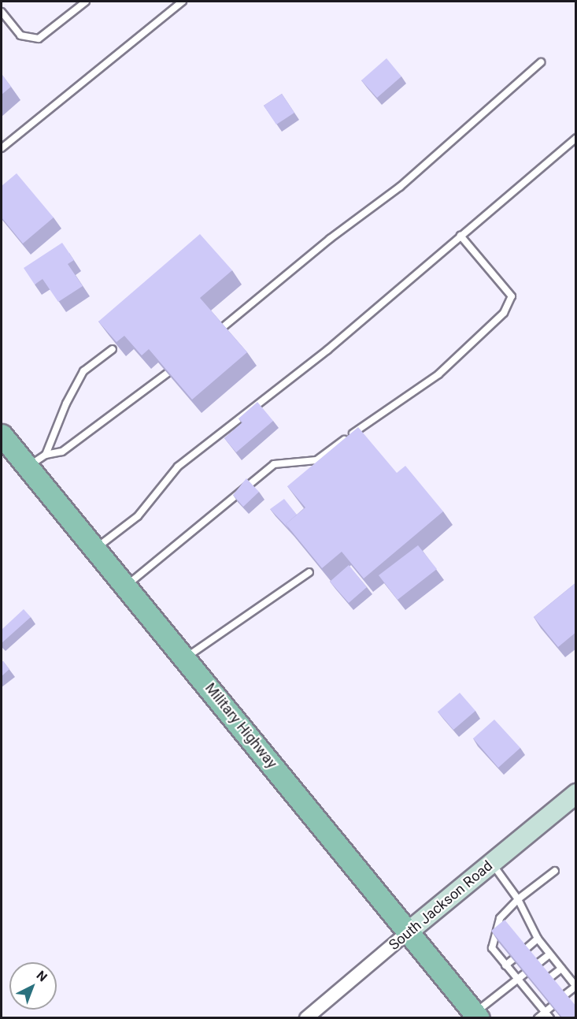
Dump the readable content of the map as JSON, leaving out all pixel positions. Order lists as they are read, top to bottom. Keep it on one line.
{"streets":{"main road":["Military Highway","South Jackson Road"]},"crossings":[["Military Highway","South Jackson Road"]],"north":"top right"}
